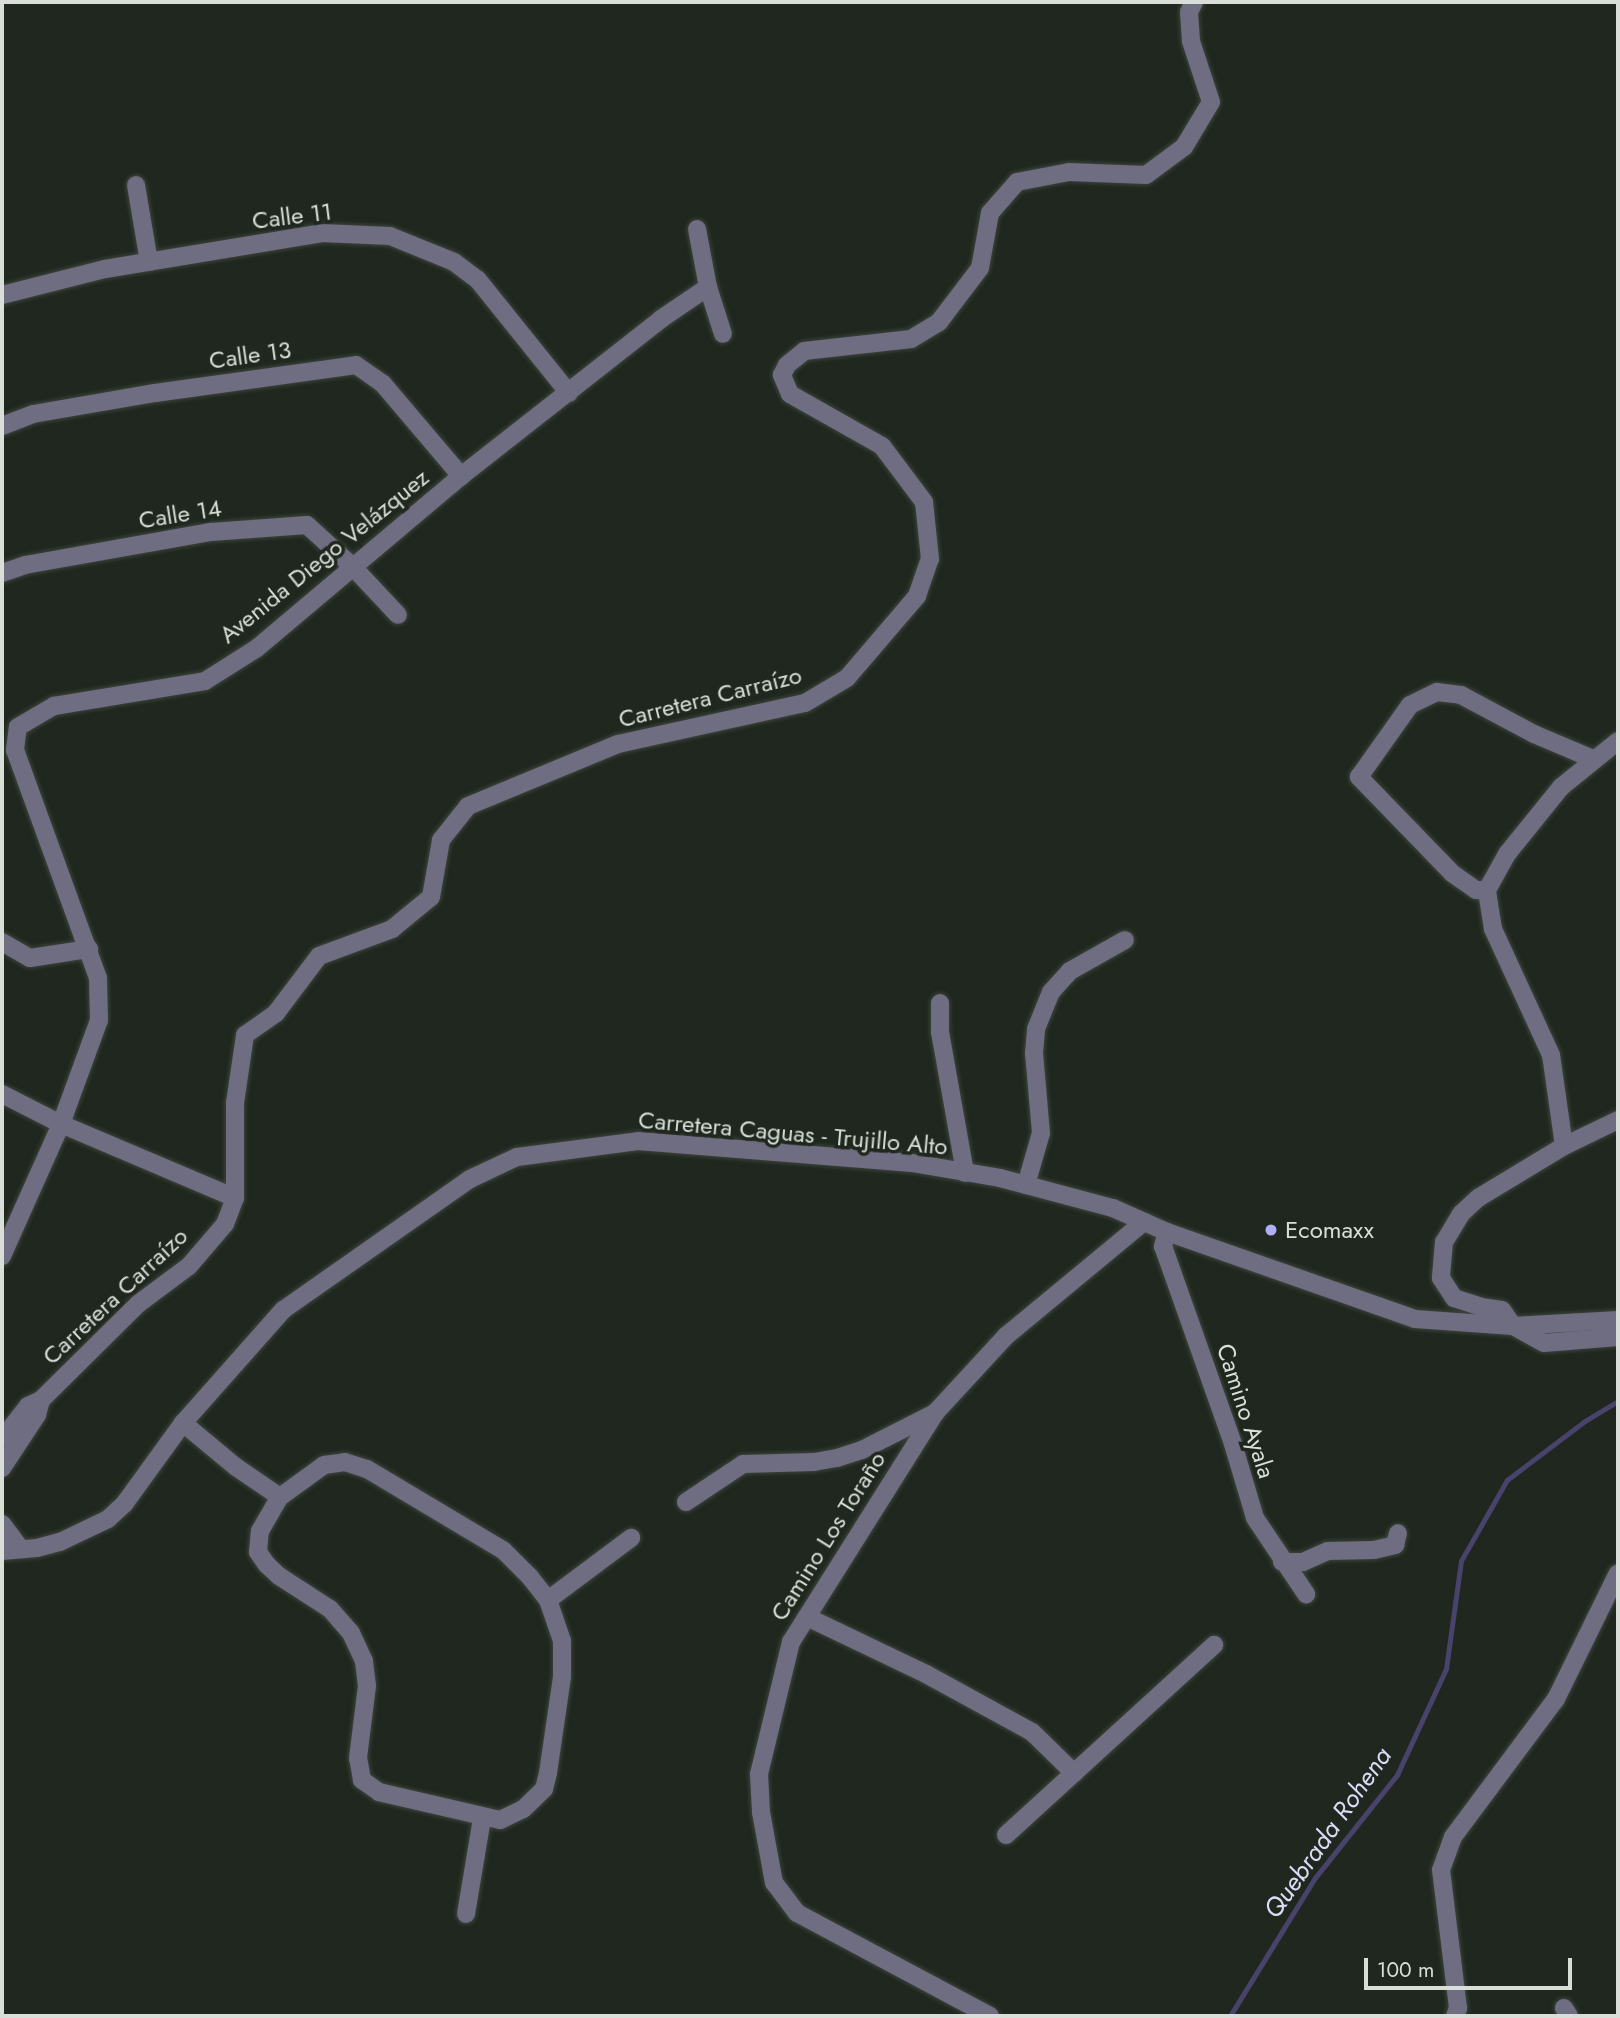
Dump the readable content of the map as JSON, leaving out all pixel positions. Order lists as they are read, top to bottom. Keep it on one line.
{"streets":{"street":["Calle 11","Calle 13","Calle 14","Avenida Diego Velázquez","Carretera Carraízo","Carretera Caguas - Trujillo Alto","Camino Ayala","Camino Los Toraño"]},"crossings":[["Calle 11","Avenida Diego Velázquez"],["Calle 13","Avenida Diego Velázquez"],["Calle 14","Avenida Diego Velázquez"],["Carretera Caguas - Trujillo Alto","Camino Ayala"],["Carretera Caguas - Trujillo Alto","Camino Los Toraño"]],"water":["Quebrada Rohena"],"places":["Ecomaxx"],"scale_bar":"100 m"}
